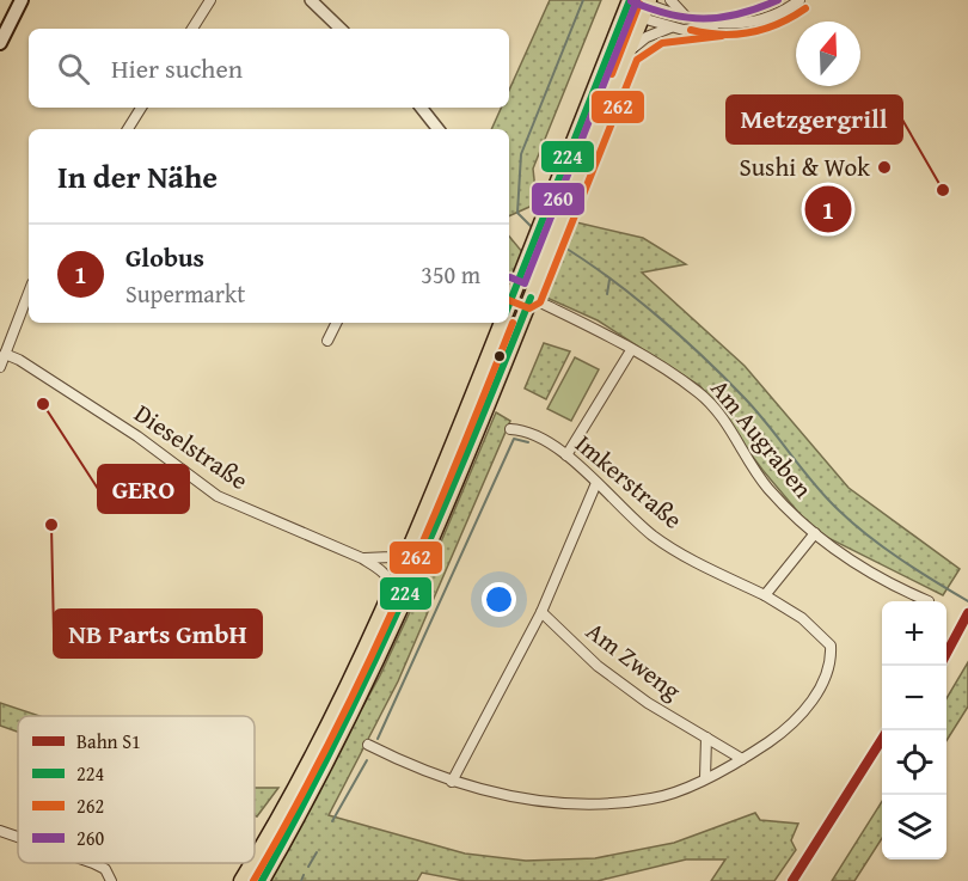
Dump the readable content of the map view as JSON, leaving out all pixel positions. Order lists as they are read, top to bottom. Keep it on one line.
{"streets":{"street":["Am Augraben","Dieselstraße","Imkerstraße","Am Zweng"]},"crossings":[["Imkerstraße","Am Zweng"]],"places":["Sushi & Wok","Metzgergrill","GERO","NB Parts GmbH"],"lines":["transit line 224","transit line 260","transit line 262","rail line S1"],"legend":["Bahn S1","224","262","260"],"north":"top","page":{"search":"Hier suchen","heading":"In der Nähe","pins":"1","list":[{"mark":"1","name":"Globus","note":"Supermarkt","value":"350 m"}],"map_buttons":["+","−"]}}
